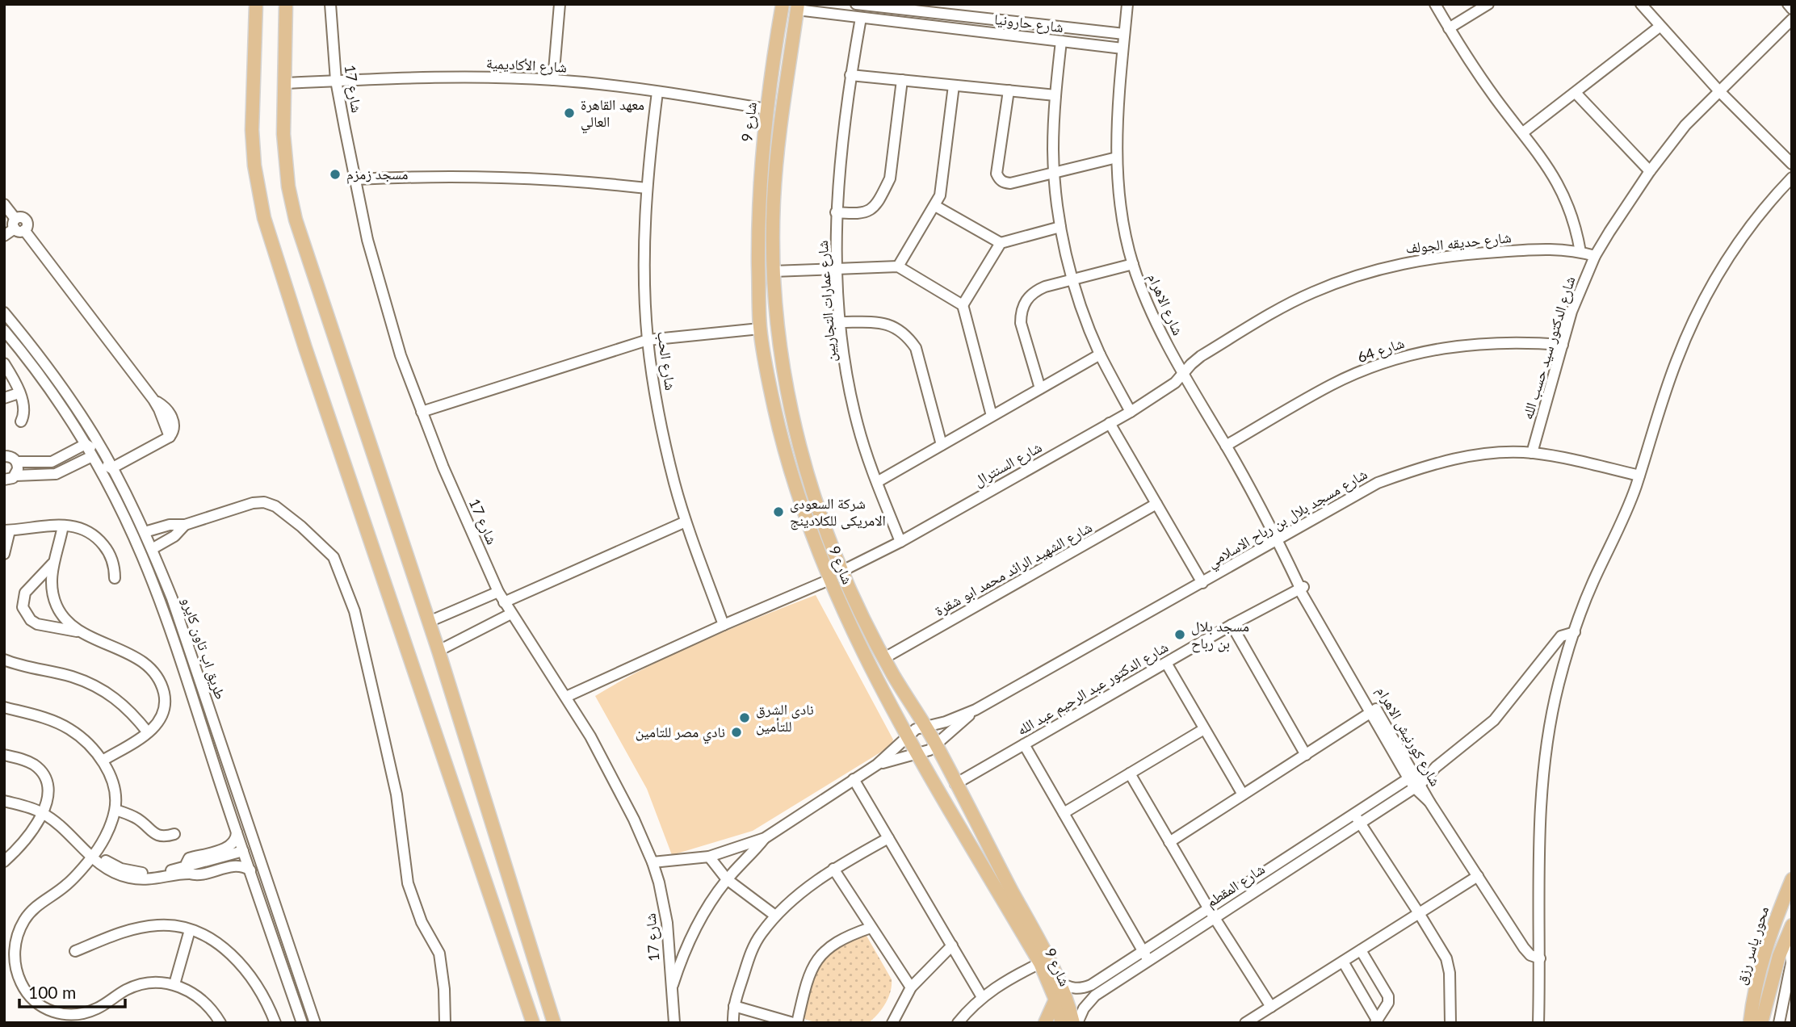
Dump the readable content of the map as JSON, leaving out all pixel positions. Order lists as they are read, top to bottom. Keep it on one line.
{"streets":{"main road":["شارع 9","محور ياسر رزق"],"street":["شارع حارونيا","شارع الأكاديمية","شارع 17","شارع حديقه الجولف","شارع عمارات التجاريين","شارع الاهرام","شارع الدكتور سيد حسب الله","شارع 64","شارع الحب","شارع السنترال","شارع مسجد بلال بن رباح الاسلامي","شارع الشهيد الرائد محمد ابو شقرة","طريق اب تاون كايرو","شارع الدكتور عبد الرحيم عبد الله","شارع كورنيش الاهرام","شارع المقطم"]},"crossings":[["شارع حارونيا","شارع 9"],["شارع حارونيا","شارع عمارات التجاريين"],["شارع حارونيا","شارع الاهرام"],["شارع الأكاديمية","شارع 17"],["شارع الأكاديمية","شارع 9"],["شارع الأكاديمية","شارع الحب"],["شارع 9","شارع السنترال"],["شارع 9","شارع مسجد بلال بن رباح الاسلامي"],["شارع 9","شارع الشهيد الرائد محمد ابو شقرة"],["شارع 9","شارع الدكتور عبد الرحيم عبد الله"],["شارع 9","شارع المقطم"],["شارع حديقه الجولف","شارع الاهرام"],["شارع حديقه الجولف","شارع الدكتور سيد حسب الله"],["شارع حديقه الجولف","شارع السنترال"],["شارع عمارات التجاريين","شارع السنترال"],["شارع الاهرام","شارع 64"],["شارع الاهرام","شارع السنترال"],["شارع الاهرام","شارع مسجد بلال بن رباح الاسلامي"],["شارع الاهرام","شارع الدكتور عبد الرحيم عبد الله"],["شارع الاهرام","شارع كورنيش الاهرام"],["شارع الدكتور سيد حسب الله","شارع 64"],["شارع الدكتور سيد حسب الله","شارع مسجد بلال بن رباح الاسلامي"],["شارع الدكتور عبد الرحيم عبد الله","شارع كورنيش الاهرام"],["شارع كورنيش الاهرام","شارع المقطم"]],"places":["معهد القاهرة العالي","مسجد زمزم","شركة السعودى الامريكى للكلادينج","مسجد بلال بن رباح","نادى الشرق للتأمين","نادي مصر للتامين"],"scale_bar":"100 m"}
